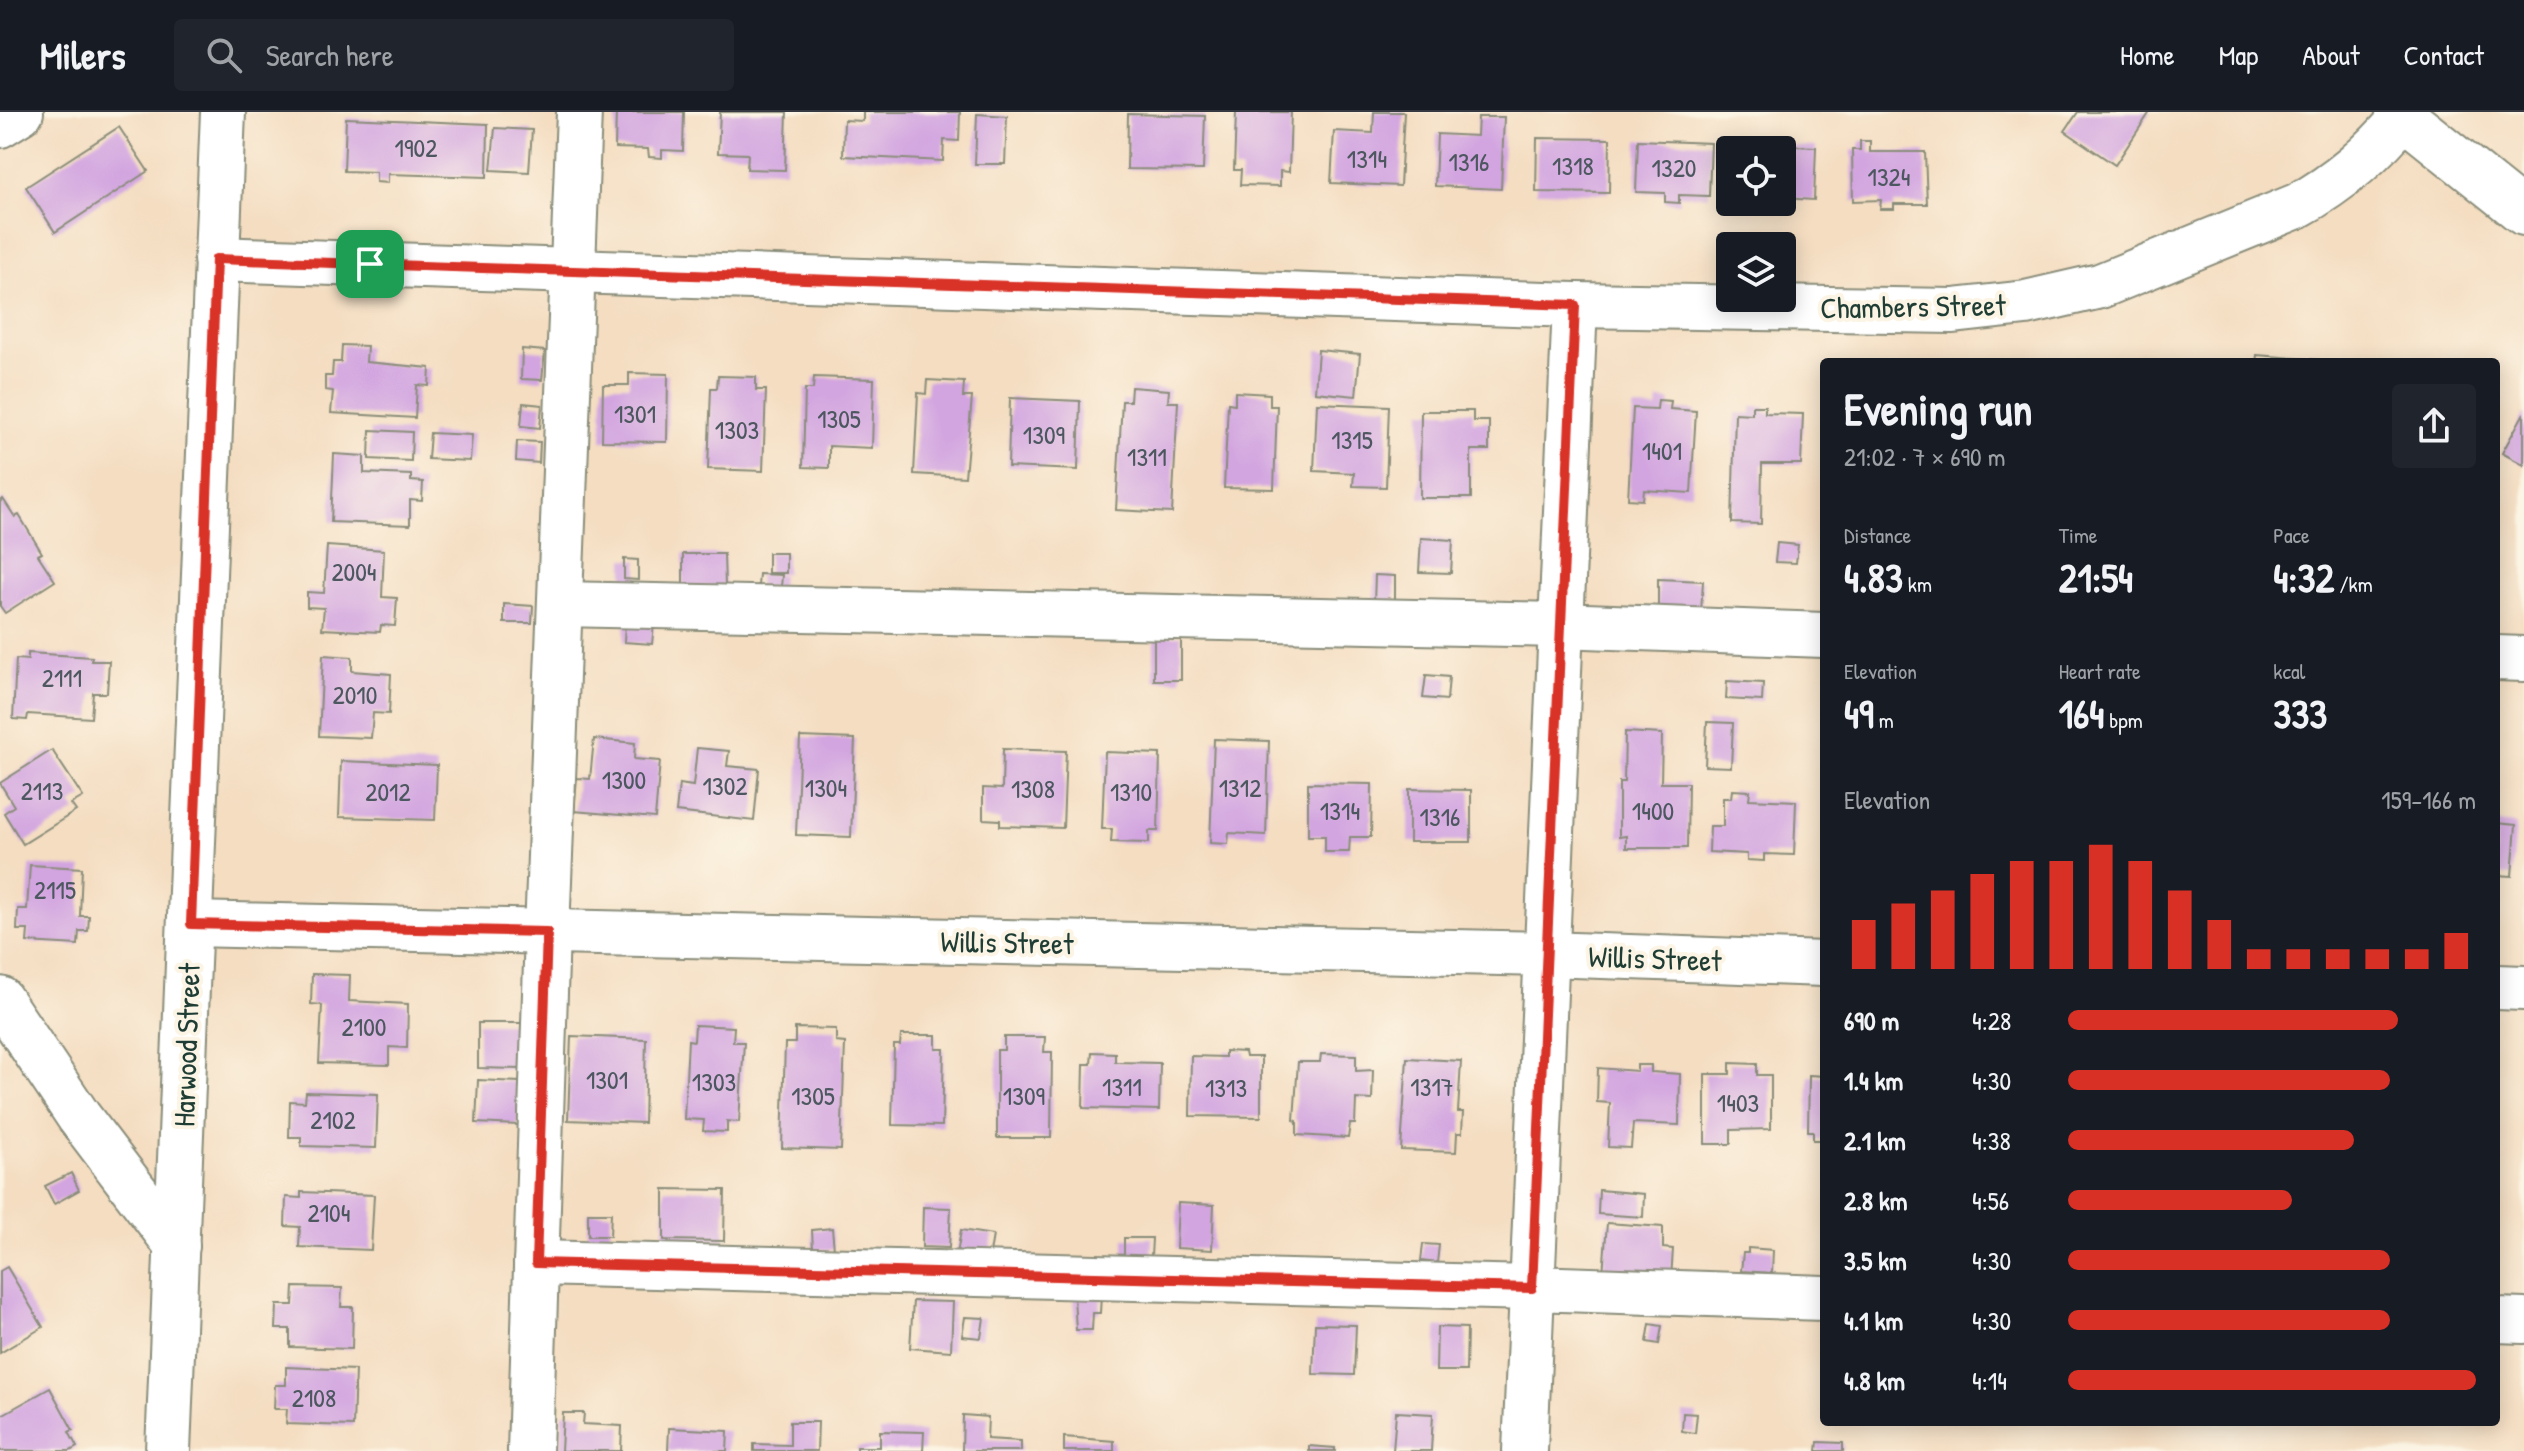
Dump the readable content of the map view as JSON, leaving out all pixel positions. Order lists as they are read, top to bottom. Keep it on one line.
{"streets":{"street":["Chambers Street","Willis Street","Harwood Street"]},"crossings":[["Chambers Street","Harwood Street"],["Willis Street","Harwood Street"]],"house_numbers":["1902","1314","1316","1318","1320","1324","1301","1305","1303","1309","1315","1401","1311","2004","2111","2010","1300","1302","1304","1312","1308","2113","2012","1310","1314","1400","1316","2115","2100","1301","1303","1311","1317","1313","1305","1309","1403","2102","2104","2108"],"page":{"header":"Milers","search":"Search here","nav":["Home","Map","About","Contact"],"heading":["Evening run","21:02 · 7 × 690 m"],"stats":[["Distance","4.83 km"],["Time","21:54"],["Pace","4:32 /km"],["Elevation","49 m"],["Heart rate","164 bpm"],["kcal","333"]],"chart":["Elevation","159–166 m"],"list":[{"name":"690 m","note":"4:28"},{"name":"1.4 km","note":"4:30"},{"name":"2.1 km","note":"4:38"},{"name":"2.8 km","note":"4:56"},{"name":"3.5 km","note":"4:30"},{"name":"4.1 km","note":"4:30"},{"name":"4.8 km","note":"4:14"}]}}
